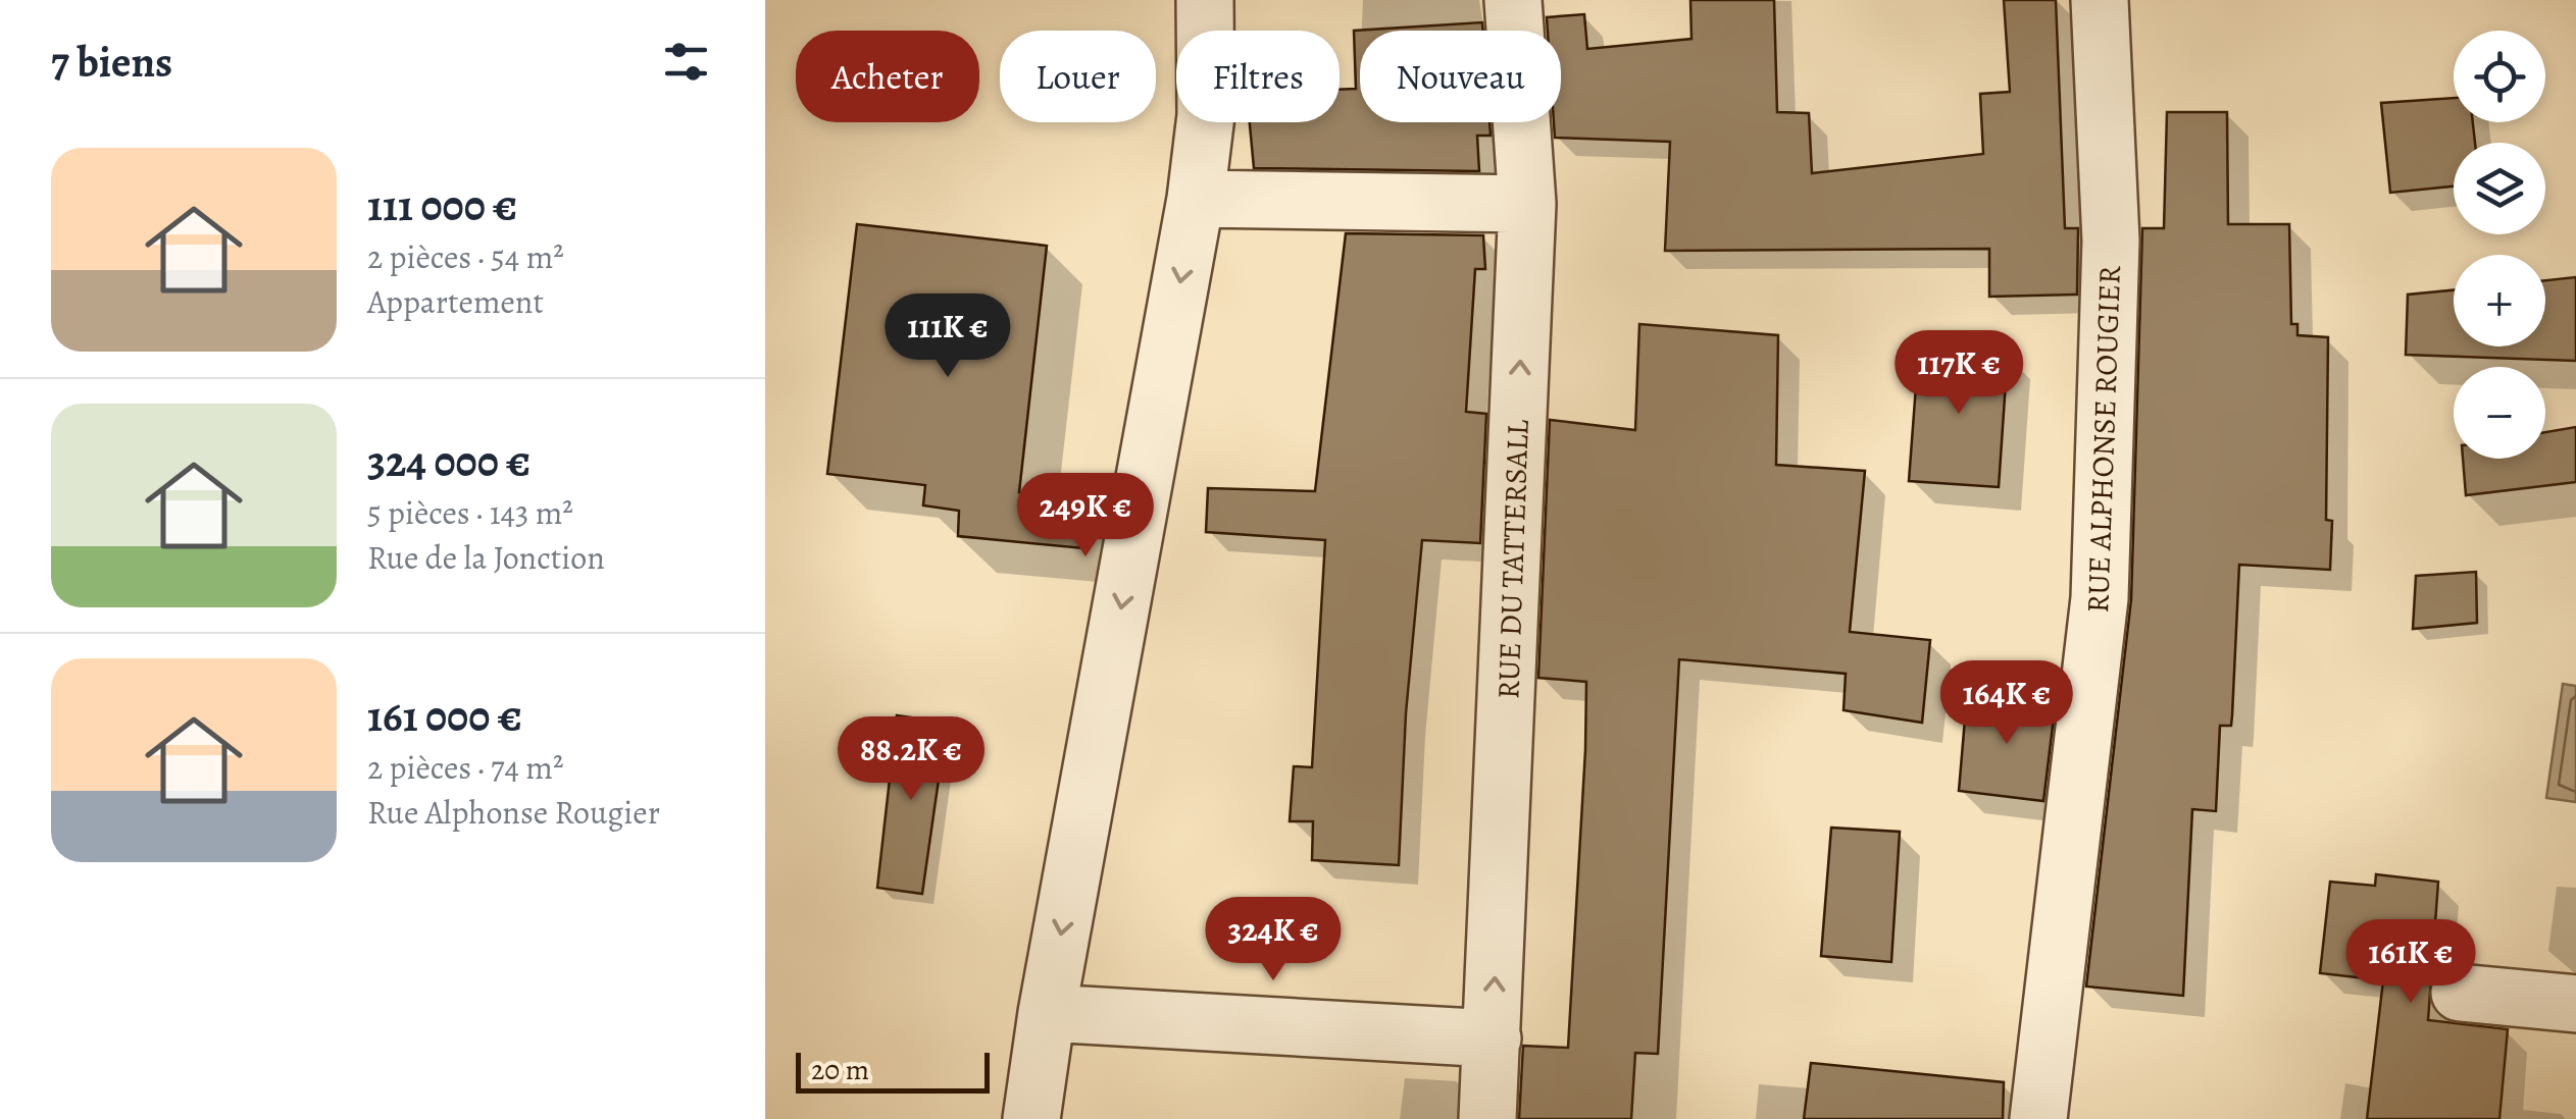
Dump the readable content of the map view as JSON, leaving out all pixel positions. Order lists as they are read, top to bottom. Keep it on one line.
{"streets":{"street":["RUE ALPHONSE ROUGIER","RUE DU TATTERSALL"]},"scale_bar":"20 m","page":{"heading":"7 biens","map_buttons":["+","−"],"chip":["Acheter","Louer","Filtres","Nouveau"],"list":[{"name":"111 000 €","note":"2 pièces · 54 m² · Appartement"},{"name":"324 000 €","note":"5 pièces · 143 m² · Rue de la Jonction"},{"name":"161 000 €","note":"2 pièces · 74 m² · Rue Alphonse Rougier"}],"price":["111K €","117K €","249K €","164K €","88.2K €","324K €","161K €"],"scale":"20 m"}}
